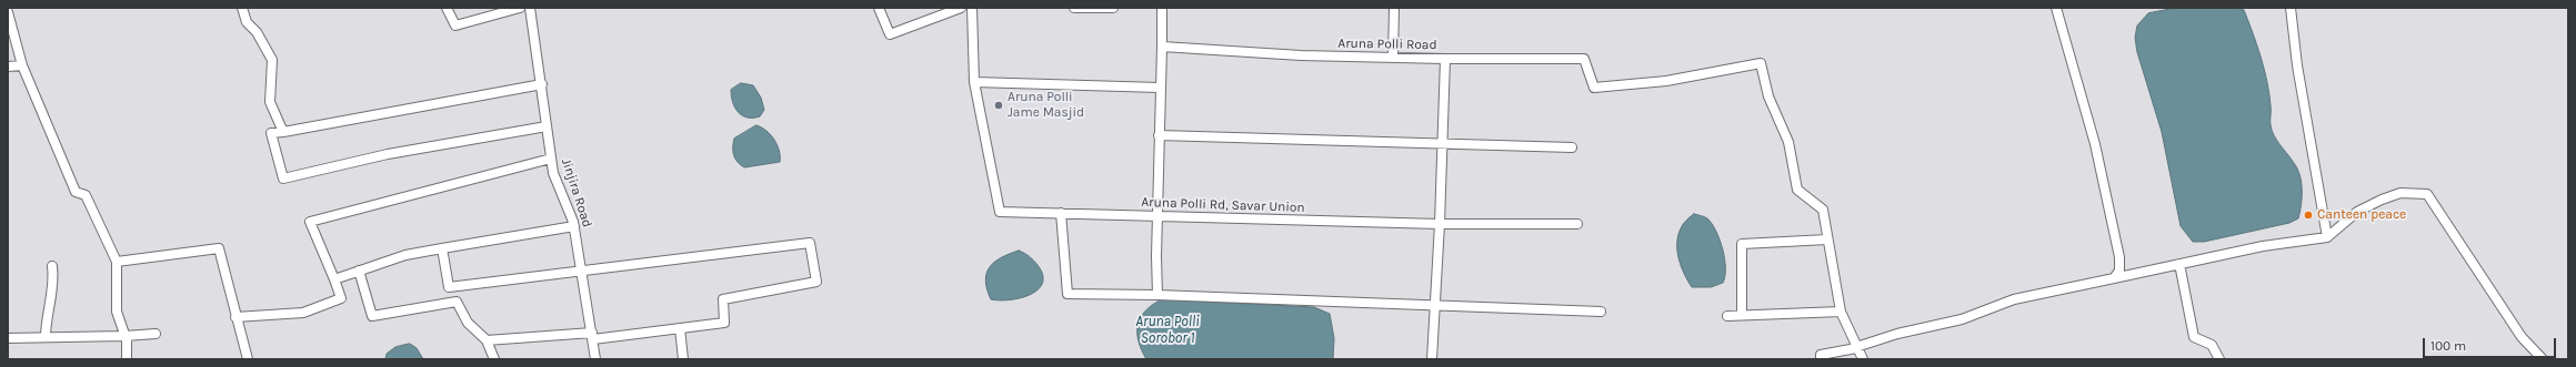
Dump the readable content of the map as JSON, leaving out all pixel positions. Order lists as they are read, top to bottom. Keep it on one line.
{"streets":{"street":["Aruna Polli Road","Jinjira Road","Aruna Polli Rd, Savar Union"]},"crossings":[["Aruna Polli Road","Aruna Polli Rd, Savar Union"]],"water":["Aruna Polli Sorobor 1"],"places":["Aruna Polli Jame Masjid","Canteen peace"],"scale_bar":"100 m"}
